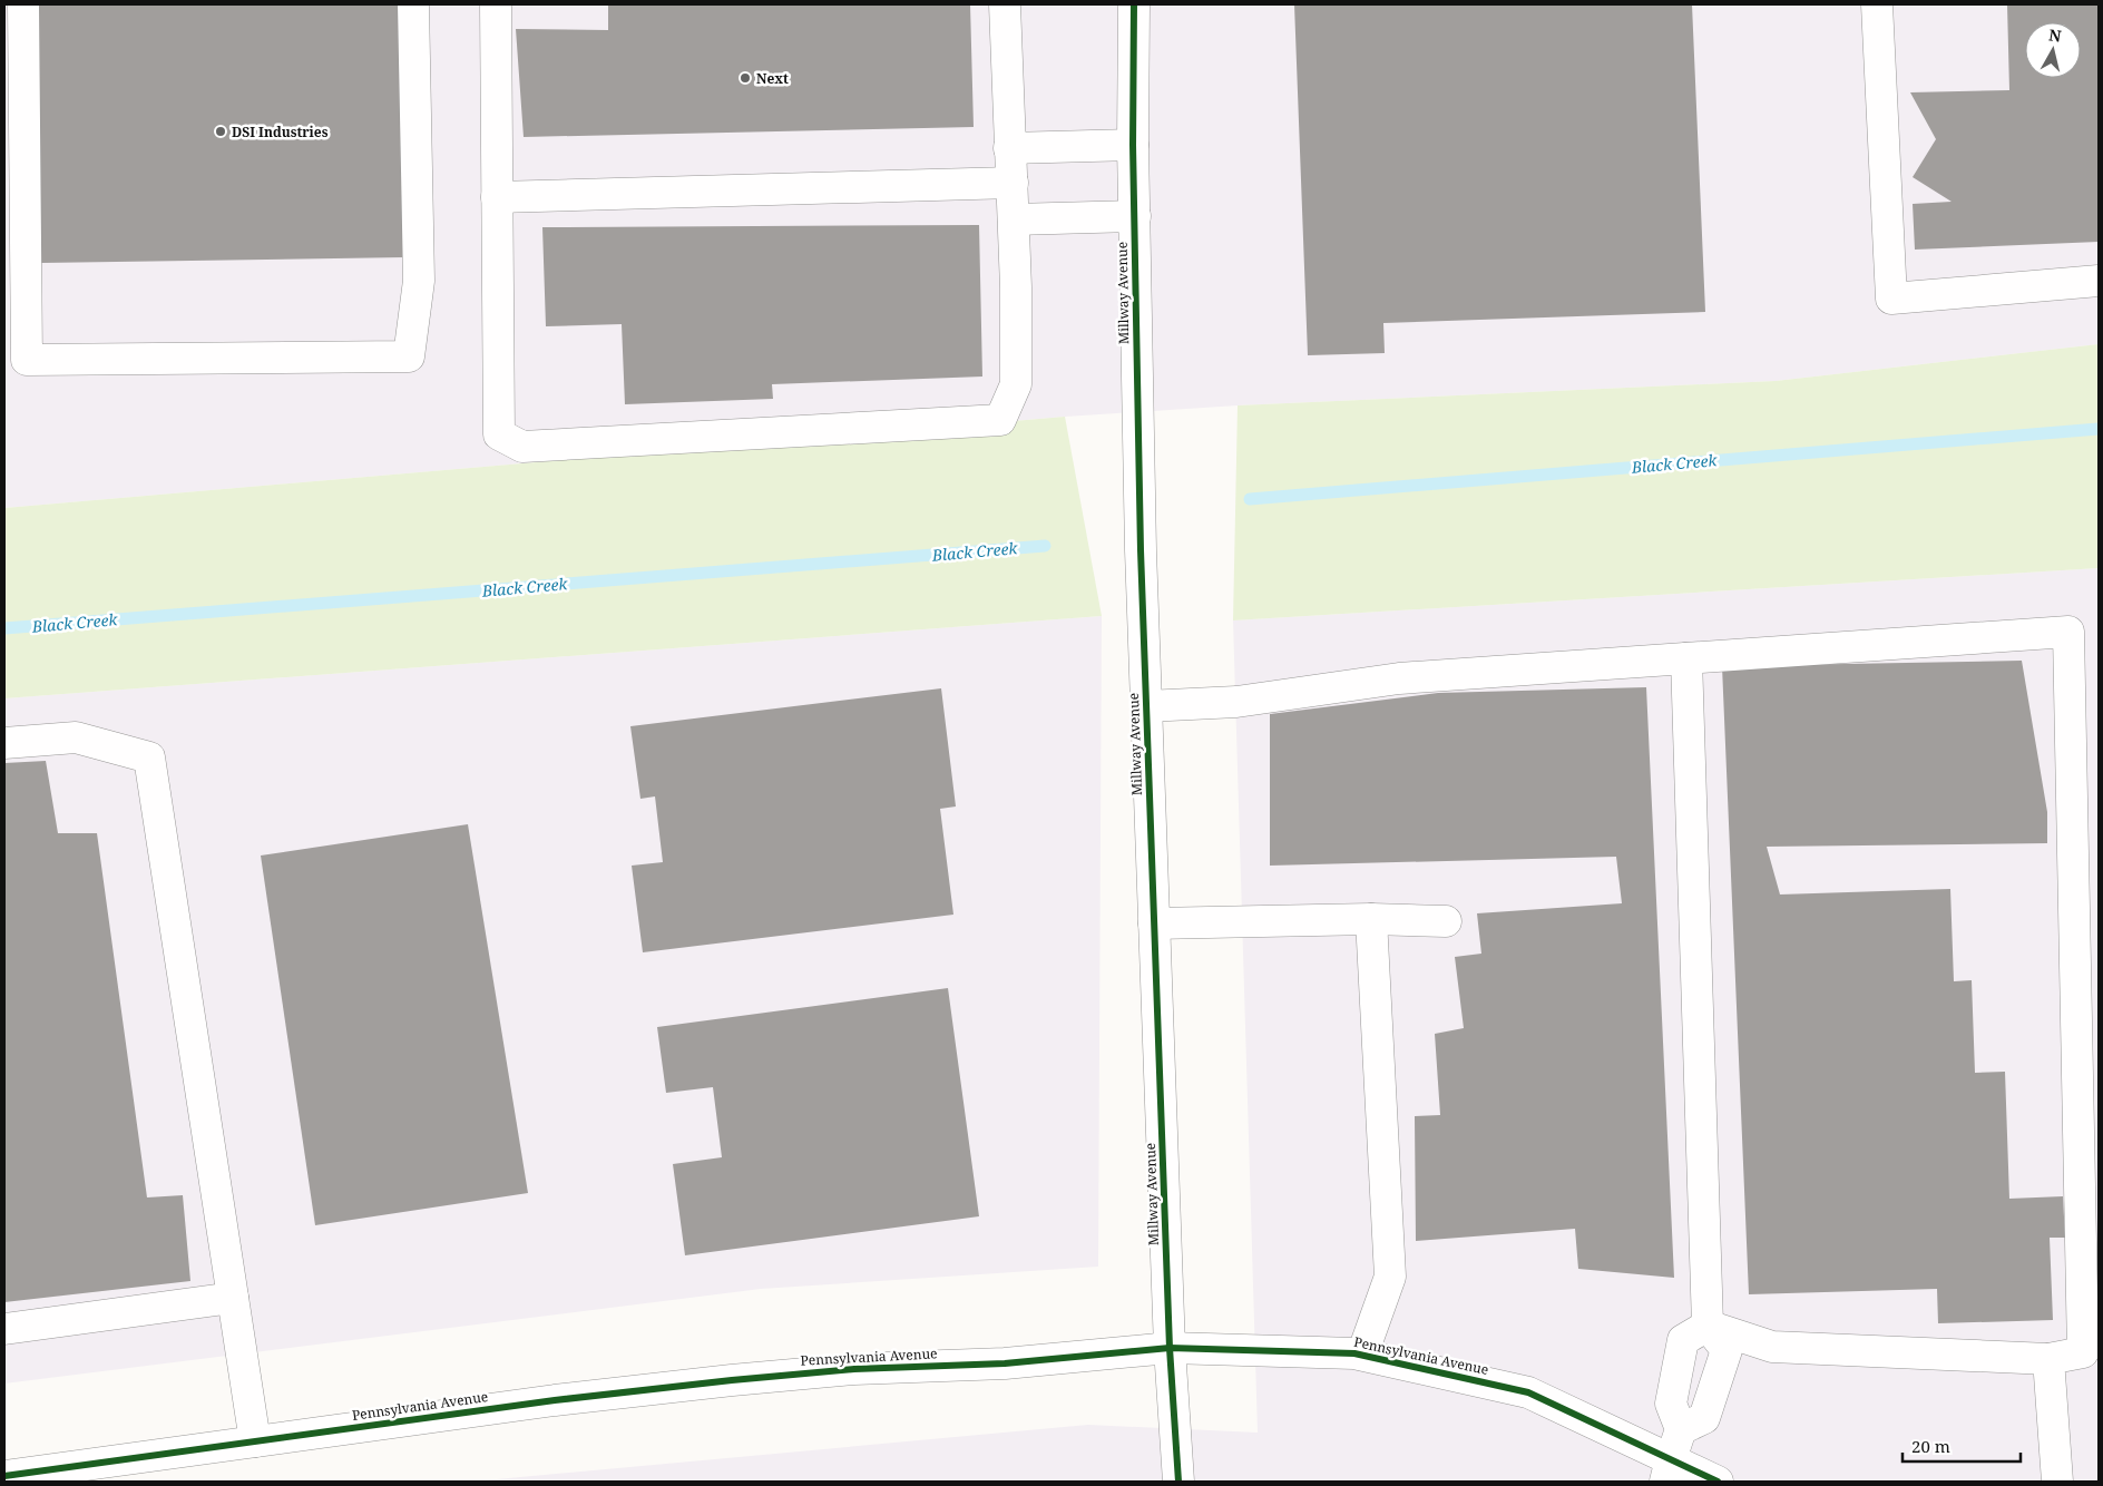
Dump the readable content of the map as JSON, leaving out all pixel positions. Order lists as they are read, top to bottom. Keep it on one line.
{"streets":{"street":["Millway Avenue","Pennsylvania Avenue"]},"crossings":[["Millway Avenue","Pennsylvania Avenue"]],"water":["Black Creek"],"places":["Next","DSI Industries"],"scale_bar":"20 m","north":"top"}
